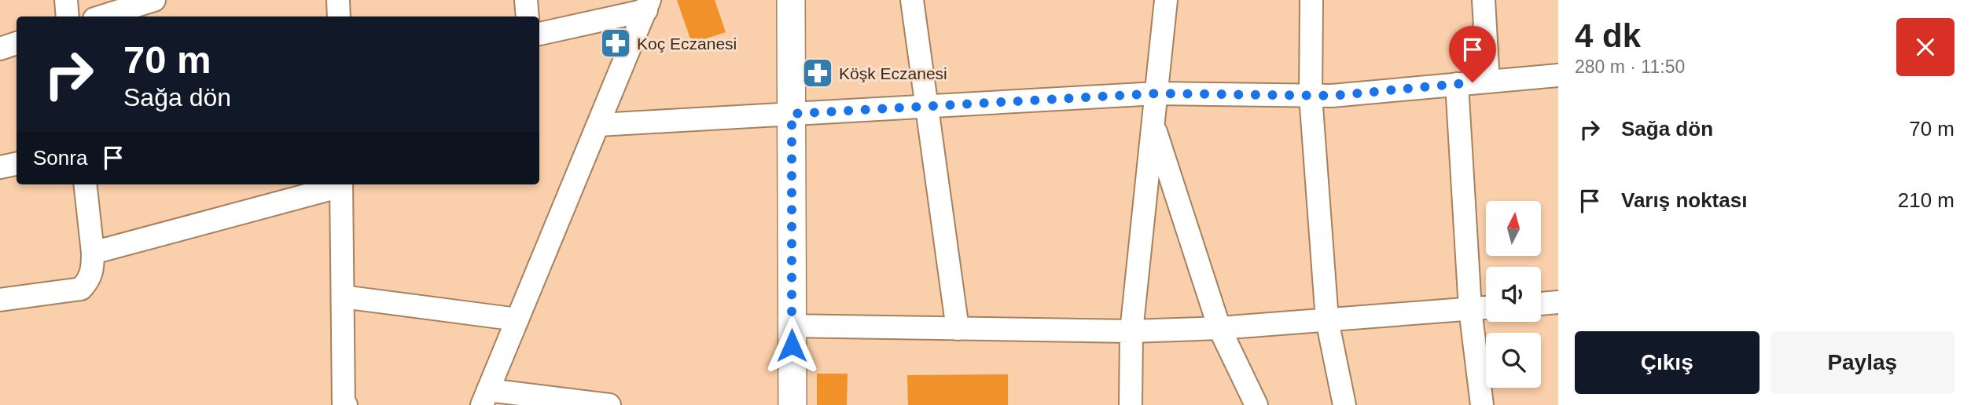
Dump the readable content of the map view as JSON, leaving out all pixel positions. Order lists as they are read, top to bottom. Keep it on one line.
{"places":{"pharmacy":["Koç Eczanesi","Köşk Eczanesi"]},"north":"top","page":{"heading":["4 dk","280 m · 11:50"],"turn":["70 m","Sağa dön"],"list":[{"name":"Sağa dön","value":"70 m"},{"name":"Varış noktası","value":"210 m"}],"then":"Sonra","buttons":["Çıkış","Paylaş"]}}
